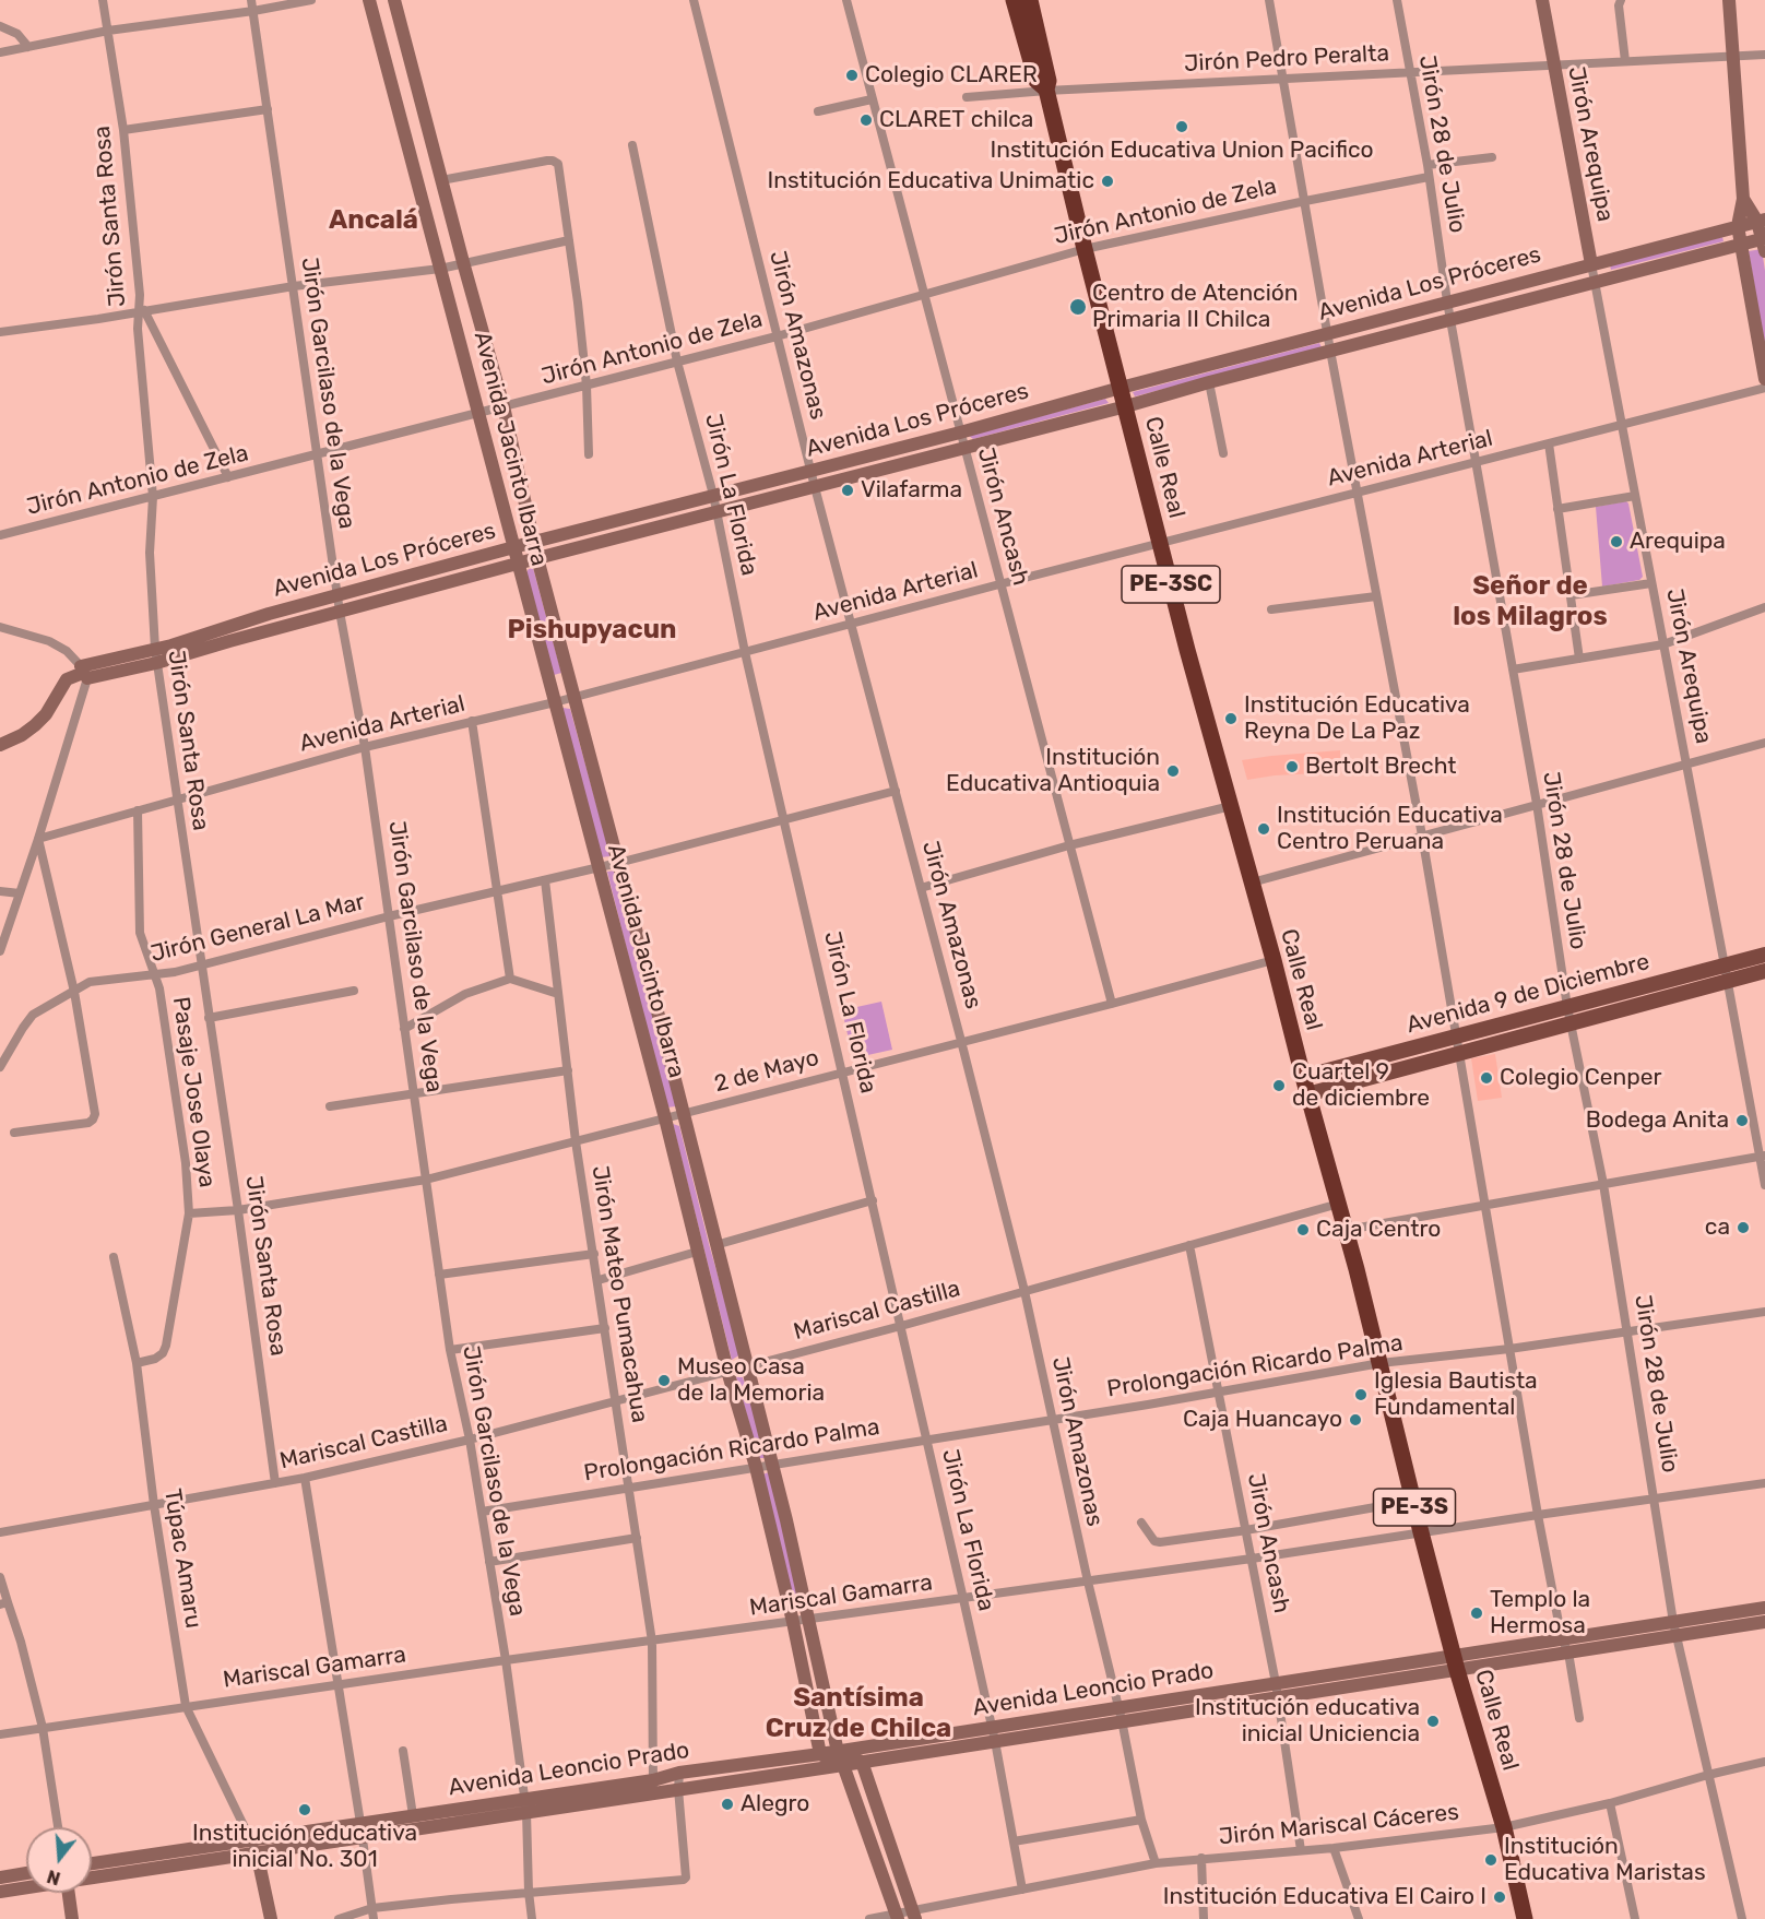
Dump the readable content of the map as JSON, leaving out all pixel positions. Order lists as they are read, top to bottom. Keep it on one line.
{"streets":{"highway":["Calle Real","PE-3SC","PE-3S"],"main road":["Avenida 9 de Diciembre"],"street":["Jirón Pedro Peralta","Jirón 28 de Julio","Jirón Arequipa","Jirón Antonio de Zela","Jirón Santa Rosa","Avenida Los Próceres","Jirón Amazonas","Jirón Garcilaso de la Vega","Avenida Jacinto Ibarra","Avenida Arterial","Jirón La Florida","Jirón Ancash","Jirón General La Mar","2 de Mayo","Pasaje Jose Olaya","Jirón Mateo Pumacahua","Mariscal Castilla","Prolongación Ricardo Palma","Túpac Amaru","Mariscal Gamarra","Avenida Leoncio Prado","Jirón Mariscal Cáceres"]},"crossings":[["Jirón Pedro Peralta","Jirón 28 de Julio"],["Jirón Pedro Peralta","Jirón Arequipa"],["Jirón Pedro Peralta","Calle Real"],["Jirón 28 de Julio","Jirón Antonio de Zela"],["Jirón 28 de Julio","Avenida Los Próceres"],["Jirón 28 de Julio","Avenida Arterial"],["Jirón 28 de Julio","Avenida 9 de Diciembre"],["Jirón 28 de Julio","Prolongación Ricardo Palma"],["Jirón 28 de Julio","Mariscal Gamarra"],["Jirón 28 de Julio","Avenida Leoncio Prado"],["Jirón 28 de Julio","Jirón Mariscal Cáceres"],["Jirón Arequipa","Avenida Los Próceres"],["Jirón Arequipa","Avenida Arterial"],["Jirón Arequipa","Avenida 9 de Diciembre"],["Jirón Antonio de Zela","Jirón Santa Rosa"],["Jirón Antonio de Zela","Jirón Amazonas"],["Jirón Antonio de Zela","Jirón Garcilaso de la Vega"],["Jirón Antonio de Zela","Avenida Jacinto Ibarra"],["Jirón Antonio de Zela","Calle Real"],["Jirón Antonio de Zela","Jirón La Florida"],["Jirón Antonio de Zela","Jirón Ancash"],["Jirón Santa Rosa","Avenida Los Próceres"],["Jirón Santa Rosa","Avenida Arterial"],["Jirón Santa Rosa","Jirón General La Mar"],["Jirón Santa Rosa","2 de Mayo"],["Jirón Santa Rosa","Mariscal Castilla"],["Avenida Los Próceres","Jirón Amazonas"],["Avenida Los Próceres","Jirón Garcilaso de la Vega"],["Avenida Los Próceres","Avenida Jacinto Ibarra"],["Avenida Los Próceres","Calle Real"],["Avenida Los Próceres","Jirón La Florida"],["Avenida Los Próceres","Jirón Ancash"],["Jirón Amazonas","Avenida Arterial"],["Jirón Amazonas","Jirón General La Mar"],["Jirón Amazonas","2 de Mayo"],["Jirón Amazonas","Mariscal Castilla"],["Jirón Amazonas","Prolongación Ricardo Palma"],["Jirón Amazonas","Mariscal Gamarra"],["Jirón Amazonas","Avenida Leoncio Prado"],["Jirón Amazonas","Jirón Mariscal Cáceres"],["Jirón Garcilaso de la Vega","Avenida Arterial"],["Jirón Garcilaso de la Vega","Jirón General La Mar"],["Jirón Garcilaso de la Vega","2 de Mayo"],["Jirón Garcilaso de la Vega","Mariscal Castilla"],["Jirón Garcilaso de la Vega","Prolongación Ricardo Palma"],["Jirón Garcilaso de la Vega","Mariscal Gamarra"],["Jirón Garcilaso de la Vega","Avenida Leoncio Prado"],["Avenida Jacinto Ibarra","Avenida Arterial"],["Avenida Jacinto Ibarra","Jirón General La Mar"],["Avenida Jacinto Ibarra","2 de Mayo"],["Avenida Jacinto Ibarra","Mariscal Castilla"],["Avenida Jacinto Ibarra","Prolongación Ricardo Palma"],["Avenida Jacinto Ibarra","Mariscal Gamarra"],["Avenida Jacinto Ibarra","Avenida Leoncio Prado"],["Avenida Jacinto Ibarra","Jirón Mariscal Cáceres"],["Avenida Arterial","Calle Real"],["Avenida Arterial","Jirón La Florida"],["Avenida Arterial","Jirón Ancash"],["Avenida Arterial","Pasaje Jose Olaya"],["Calle Real","Avenida 9 de Diciembre"],["Calle Real","2 de Mayo"],["Calle Real","Mariscal Castilla"],["Calle Real","Prolongación Ricardo Palma"],["Calle Real","Mariscal Gamarra"],["Calle Real","Avenida Leoncio Prado"],["Calle Real","Jirón Mariscal Cáceres"],["Jirón La Florida","Jirón General La Mar"],["Jirón La Florida","2 de Mayo"],["Jirón La Florida","Mariscal Castilla"],["Jirón La Florida","Prolongación Ricardo Palma"],["Jirón La Florida","Mariscal Gamarra"],["Jirón La Florida","Avenida Leoncio Prado"],["Jirón La Florida","Jirón Mariscal Cáceres"],["Jirón Ancash","2 de Mayo"],["Jirón Ancash","Mariscal Castilla"],["Jirón Ancash","Prolongación Ricardo Palma"],["Jirón Ancash","Mariscal Gamarra"],["Jirón Ancash","Avenida Leoncio Prado"],["Jirón Ancash","Jirón Mariscal Cáceres"],["Jirón General La Mar","Pasaje Jose Olaya"],["Jirón General La Mar","Jirón Mateo Pumacahua"],["2 de Mayo","Pasaje Jose Olaya"],["2 de Mayo","Jirón Mateo Pumacahua"],["Pasaje Jose Olaya","Túpac Amaru"],["Jirón Mateo Pumacahua","Mariscal Castilla"],["Jirón Mateo Pumacahua","Prolongación Ricardo Palma"],["Jirón Mateo Pumacahua","Mariscal Gamarra"],["Jirón Mateo Pumacahua","Avenida Leoncio Prado"],["Mariscal Castilla","Túpac Amaru"],["Túpac Amaru","Mariscal Gamarra"],["Túpac Amaru","Avenida Leoncio Prado"]],"districts":["Ancalá","Señor de los Milagros","Pishupyacun","Santísima Cruz de Chilca"],"places":["Colegio CLARER","CLARET chilca","Institución Educativa Union Pacifico","Institución Educativa Unimatic","Centro de Atención Primaria II Chilca","Vilafarma","Arequipa","Institución Educativa Reyna De La Paz","Bertolt Brecht","Institución Educativa Antioquia","Institución Educativa Centro Peruana","Colegio Cenper","Cuartel 9 de diciembre","Bodega Anita","ca","Caja Centro","Museo Casa de la Memoria","Iglesia Bautista Fundamental","Caja Huancayo","Templo la Hermosa","Institución educativa inicial Uniciencia","Alegro","Institución educativa inicial No. 301","Institución Educativa Maristas","Institución Educativa El Cairo I"],"north":"bottom"}
